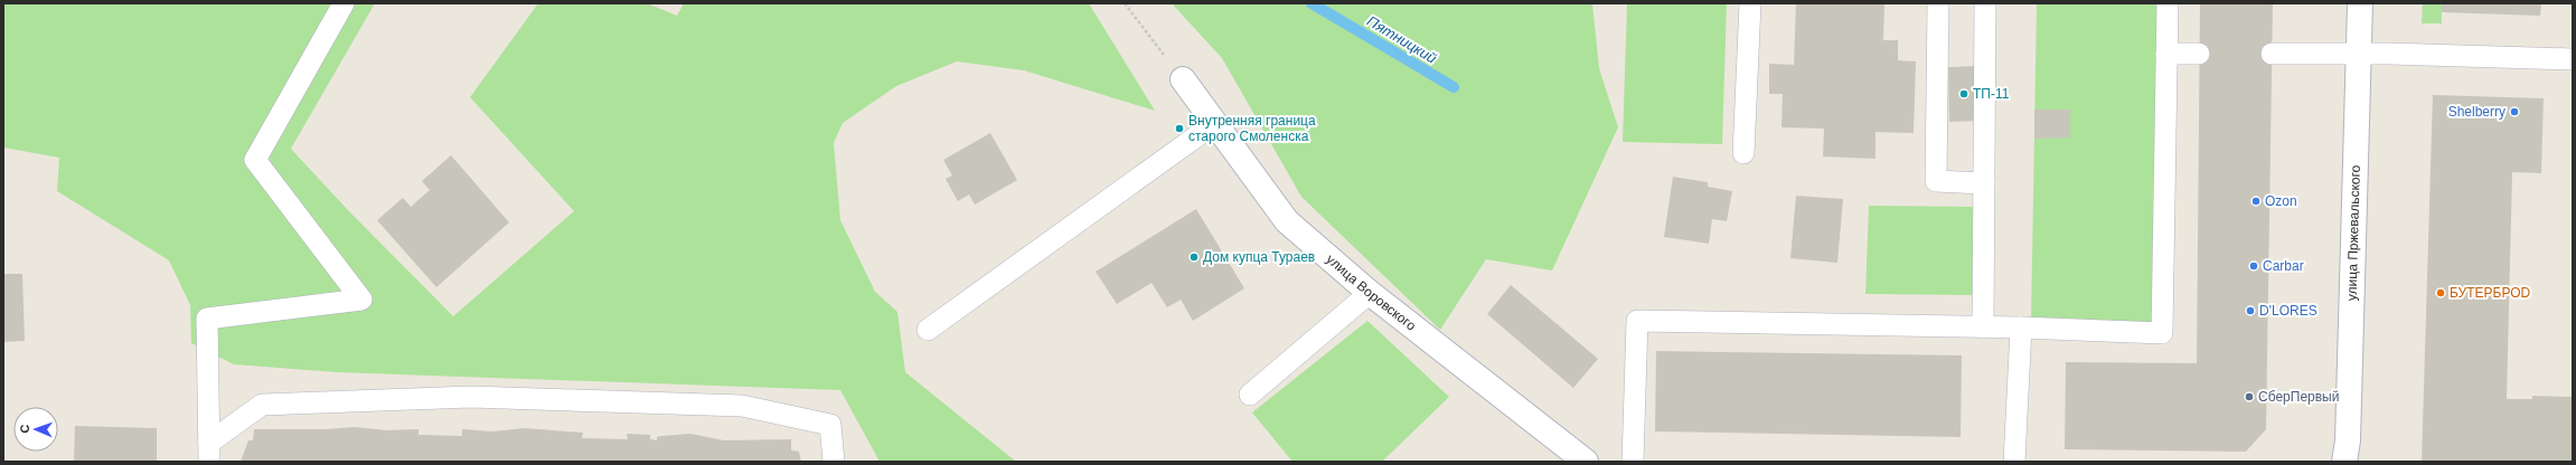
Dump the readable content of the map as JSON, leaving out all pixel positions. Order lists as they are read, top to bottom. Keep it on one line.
{"streets":{"street":["улица Пржевальского","улица Воровского"]},"water":["Пятницкий"],"places":["ТП-11","Shelberry","Внутренняя граница старого Смоленска","Ozon","Дом купца Тураев","Carbar","БУТЕРБРОD","D'LORES","СберПервый"],"north":"left"}
